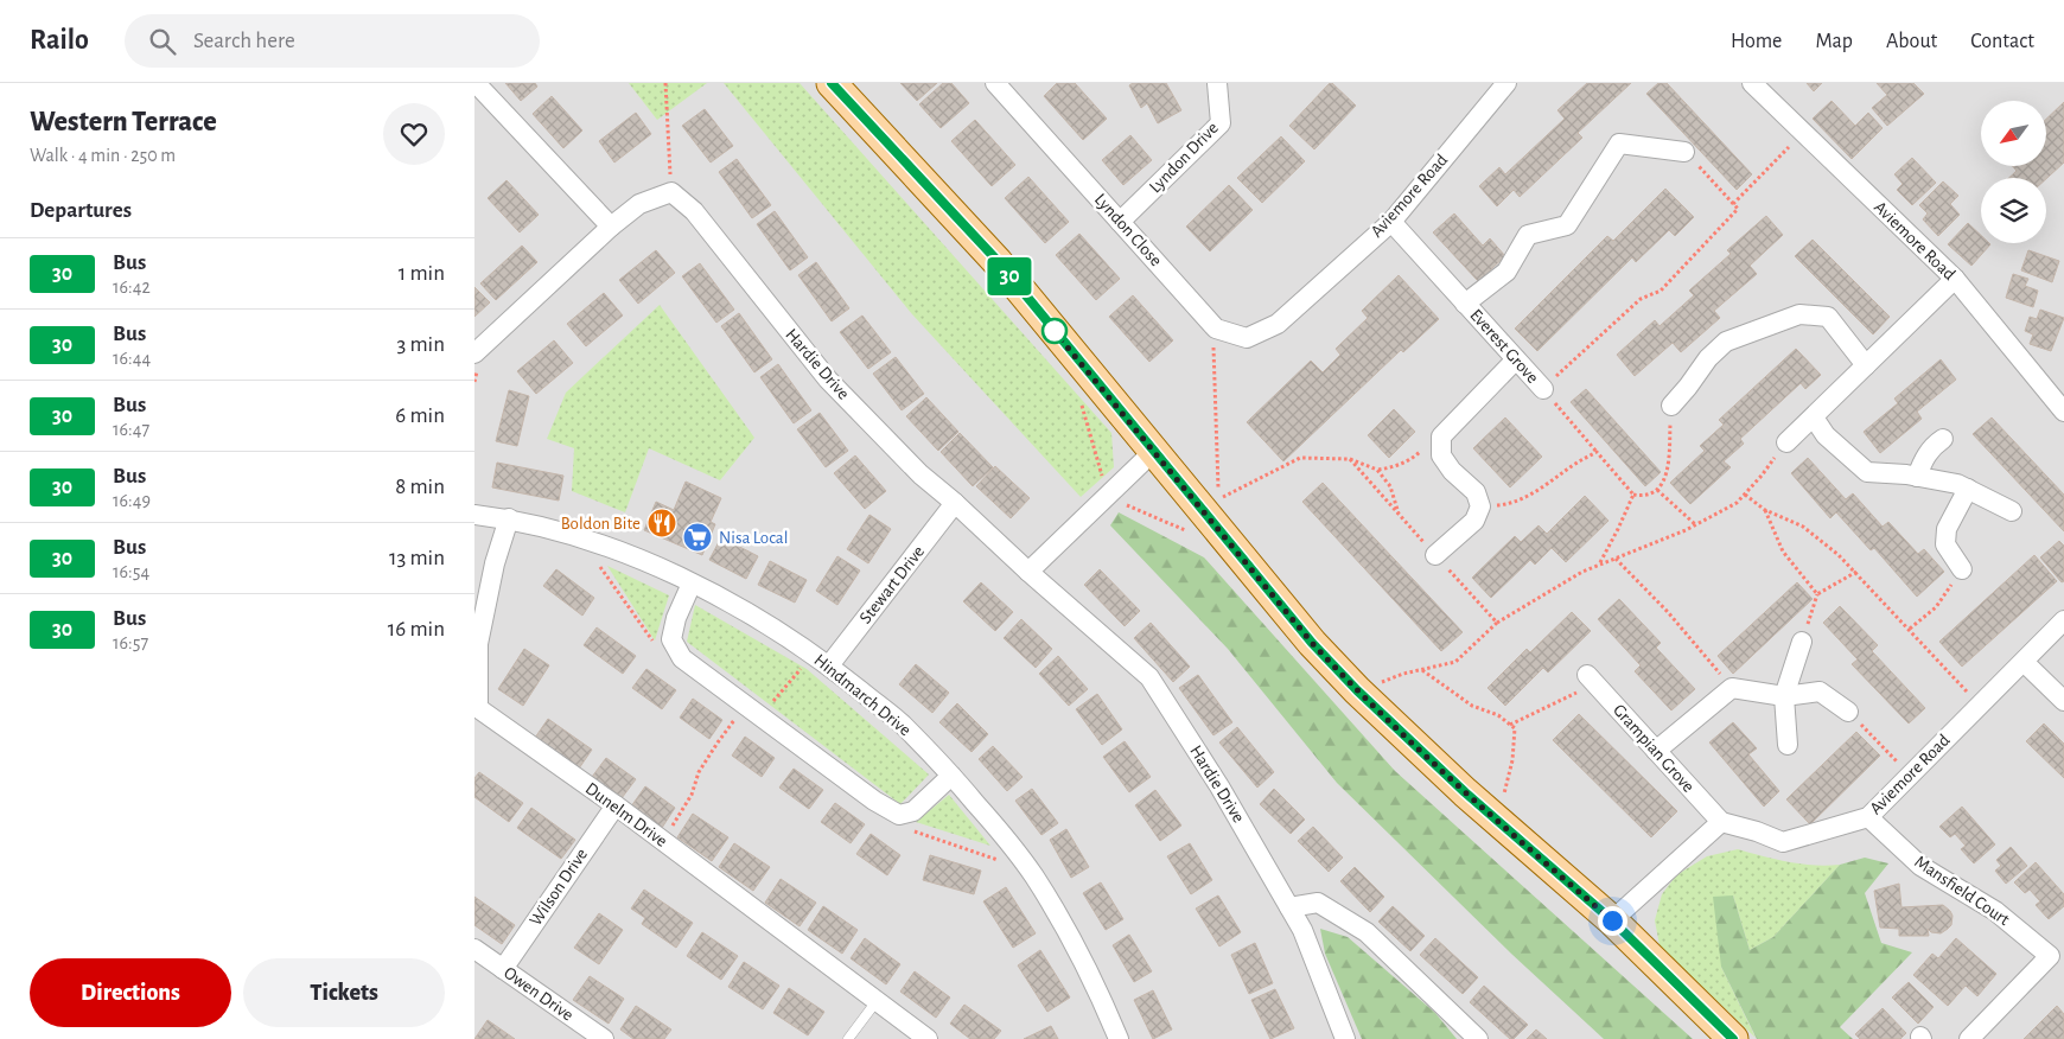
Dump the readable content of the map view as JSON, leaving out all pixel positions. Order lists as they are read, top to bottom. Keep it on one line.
{"streets":{"street":["Lyndon Drive","Aviemore Road","Lyndon Close","Everest Grove","Hardie Drive","Stewart Drive","Hindmarch Drive","Grampian Grove","Dunelm Drive","Wilson Drive","Mansfield Court","Owen Drive"]},"crossings":[["Lyndon Drive","Lyndon Close"],["Aviemore Road","Lyndon Close"],["Aviemore Road","Everest Grove"],["Aviemore Road","Grampian Grove"],["Aviemore Road","Mansfield Court"],["Hardie Drive","Stewart Drive"],["Stewart Drive","Hindmarch Drive"],["Hindmarch Drive","Dunelm Drive"],["Dunelm Drive","Wilson Drive"],["Wilson Drive","Owen Drive"]],"places":{"restaurant":["Boldon Bite"],"supermarket":["Nisa Local"]},"lines":["bus line 30"],"north":"bottom left","page":{"header":"Railo","search":"Search here","nav":["Home","Map","About","Contact"],"heading":[["Western Terrace","Walk · 4 min · 250 m"],"Departures"],"on_map":"30","list":[{"mark":"30","name":"Bus","note":"16:42","value":"1 min"},{"mark":"30","name":"Bus","note":"16:44","value":"3 min"},{"mark":"30","name":"Bus","note":"16:47","value":"6 min"},{"mark":"30","name":"Bus","note":"16:49","value":"8 min"},{"mark":"30","name":"Bus","note":"16:54","value":"13 min"},{"mark":"30","name":"Bus","note":"16:57","value":"16 min"}],"buttons":["Directions","Tickets"]}}
